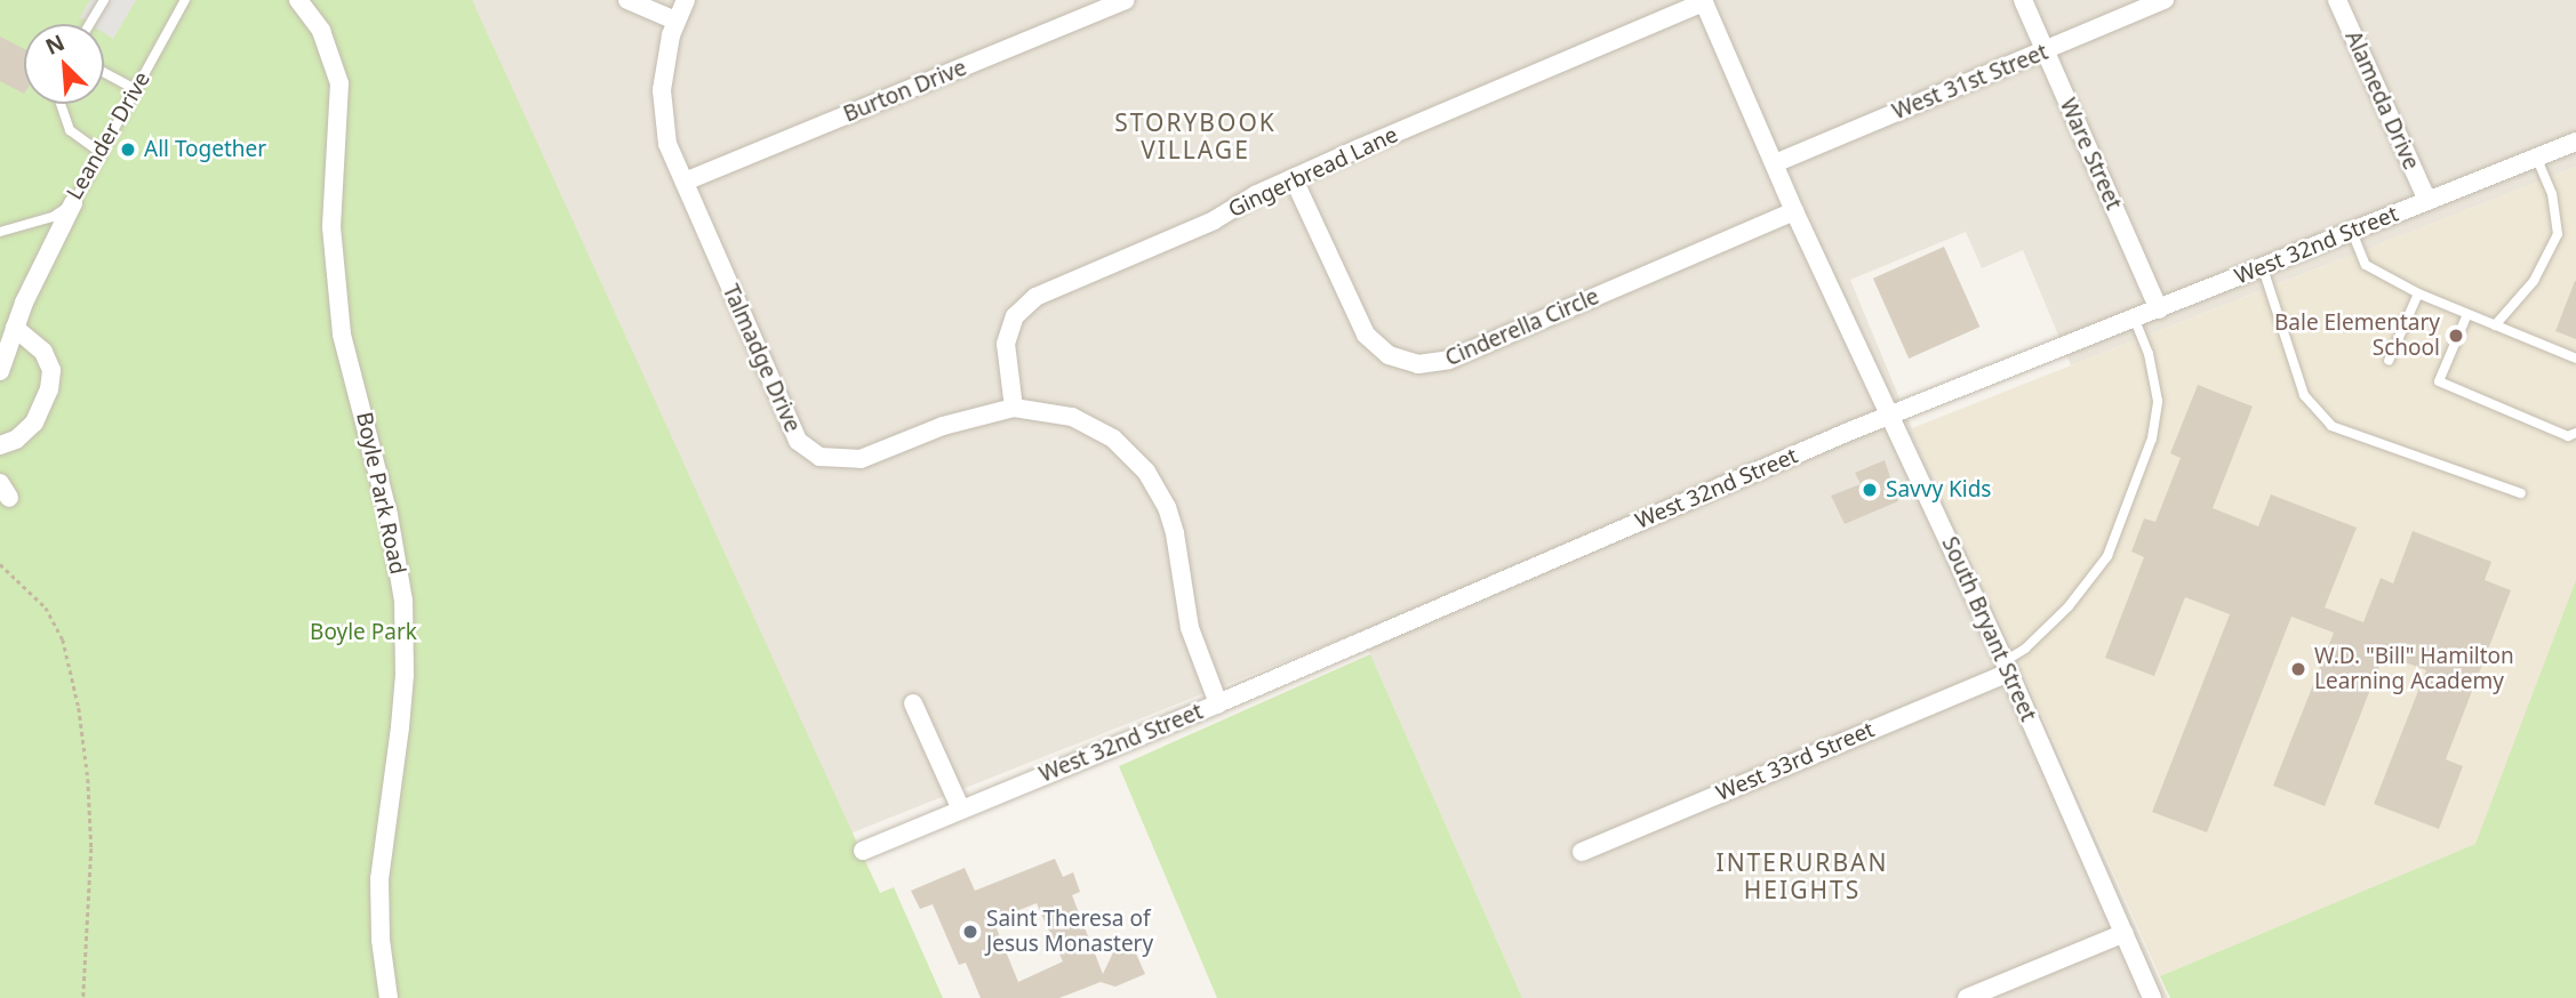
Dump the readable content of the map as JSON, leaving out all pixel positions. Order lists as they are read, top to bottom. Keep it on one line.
{"streets":{"street":["West 31st Street","Burton Drive","Alameda Drive","Ware Street","Gingerbread Lane","West 32nd Street","Cinderella Circle","Talmadge Drive","Boyle Park Road","South Bryant Street","West 33rd Street"],"lane":["Leander Drive"]},"crossings":[["West 31st Street","Ware Street"],["West 31st Street","South Bryant Street"],["Burton Drive","Talmadge Drive"],["Alameda Drive","West 32nd Street"],["Ware Street","West 32nd Street"],["Gingerbread Lane","Cinderella Circle"],["Gingerbread Lane","Talmadge Drive"],["Gingerbread Lane","South Bryant Street"],["West 32nd Street","Talmadge Drive"],["West 32nd Street","South Bryant Street"],["Cinderella Circle","South Bryant Street"],["South Bryant Street","West 33rd Street"]],"districts":["STORYBOOK VILLAGE","INTERURBAN HEIGHTS"],"parks":["Boyle Park"],"places":["All Together","Bale Elementary School","Savvy Kids","W.D. \"Bill\" Hamilton Learning Academy","Saint Theresa of Jesus Monastery"],"north":"top left"}
